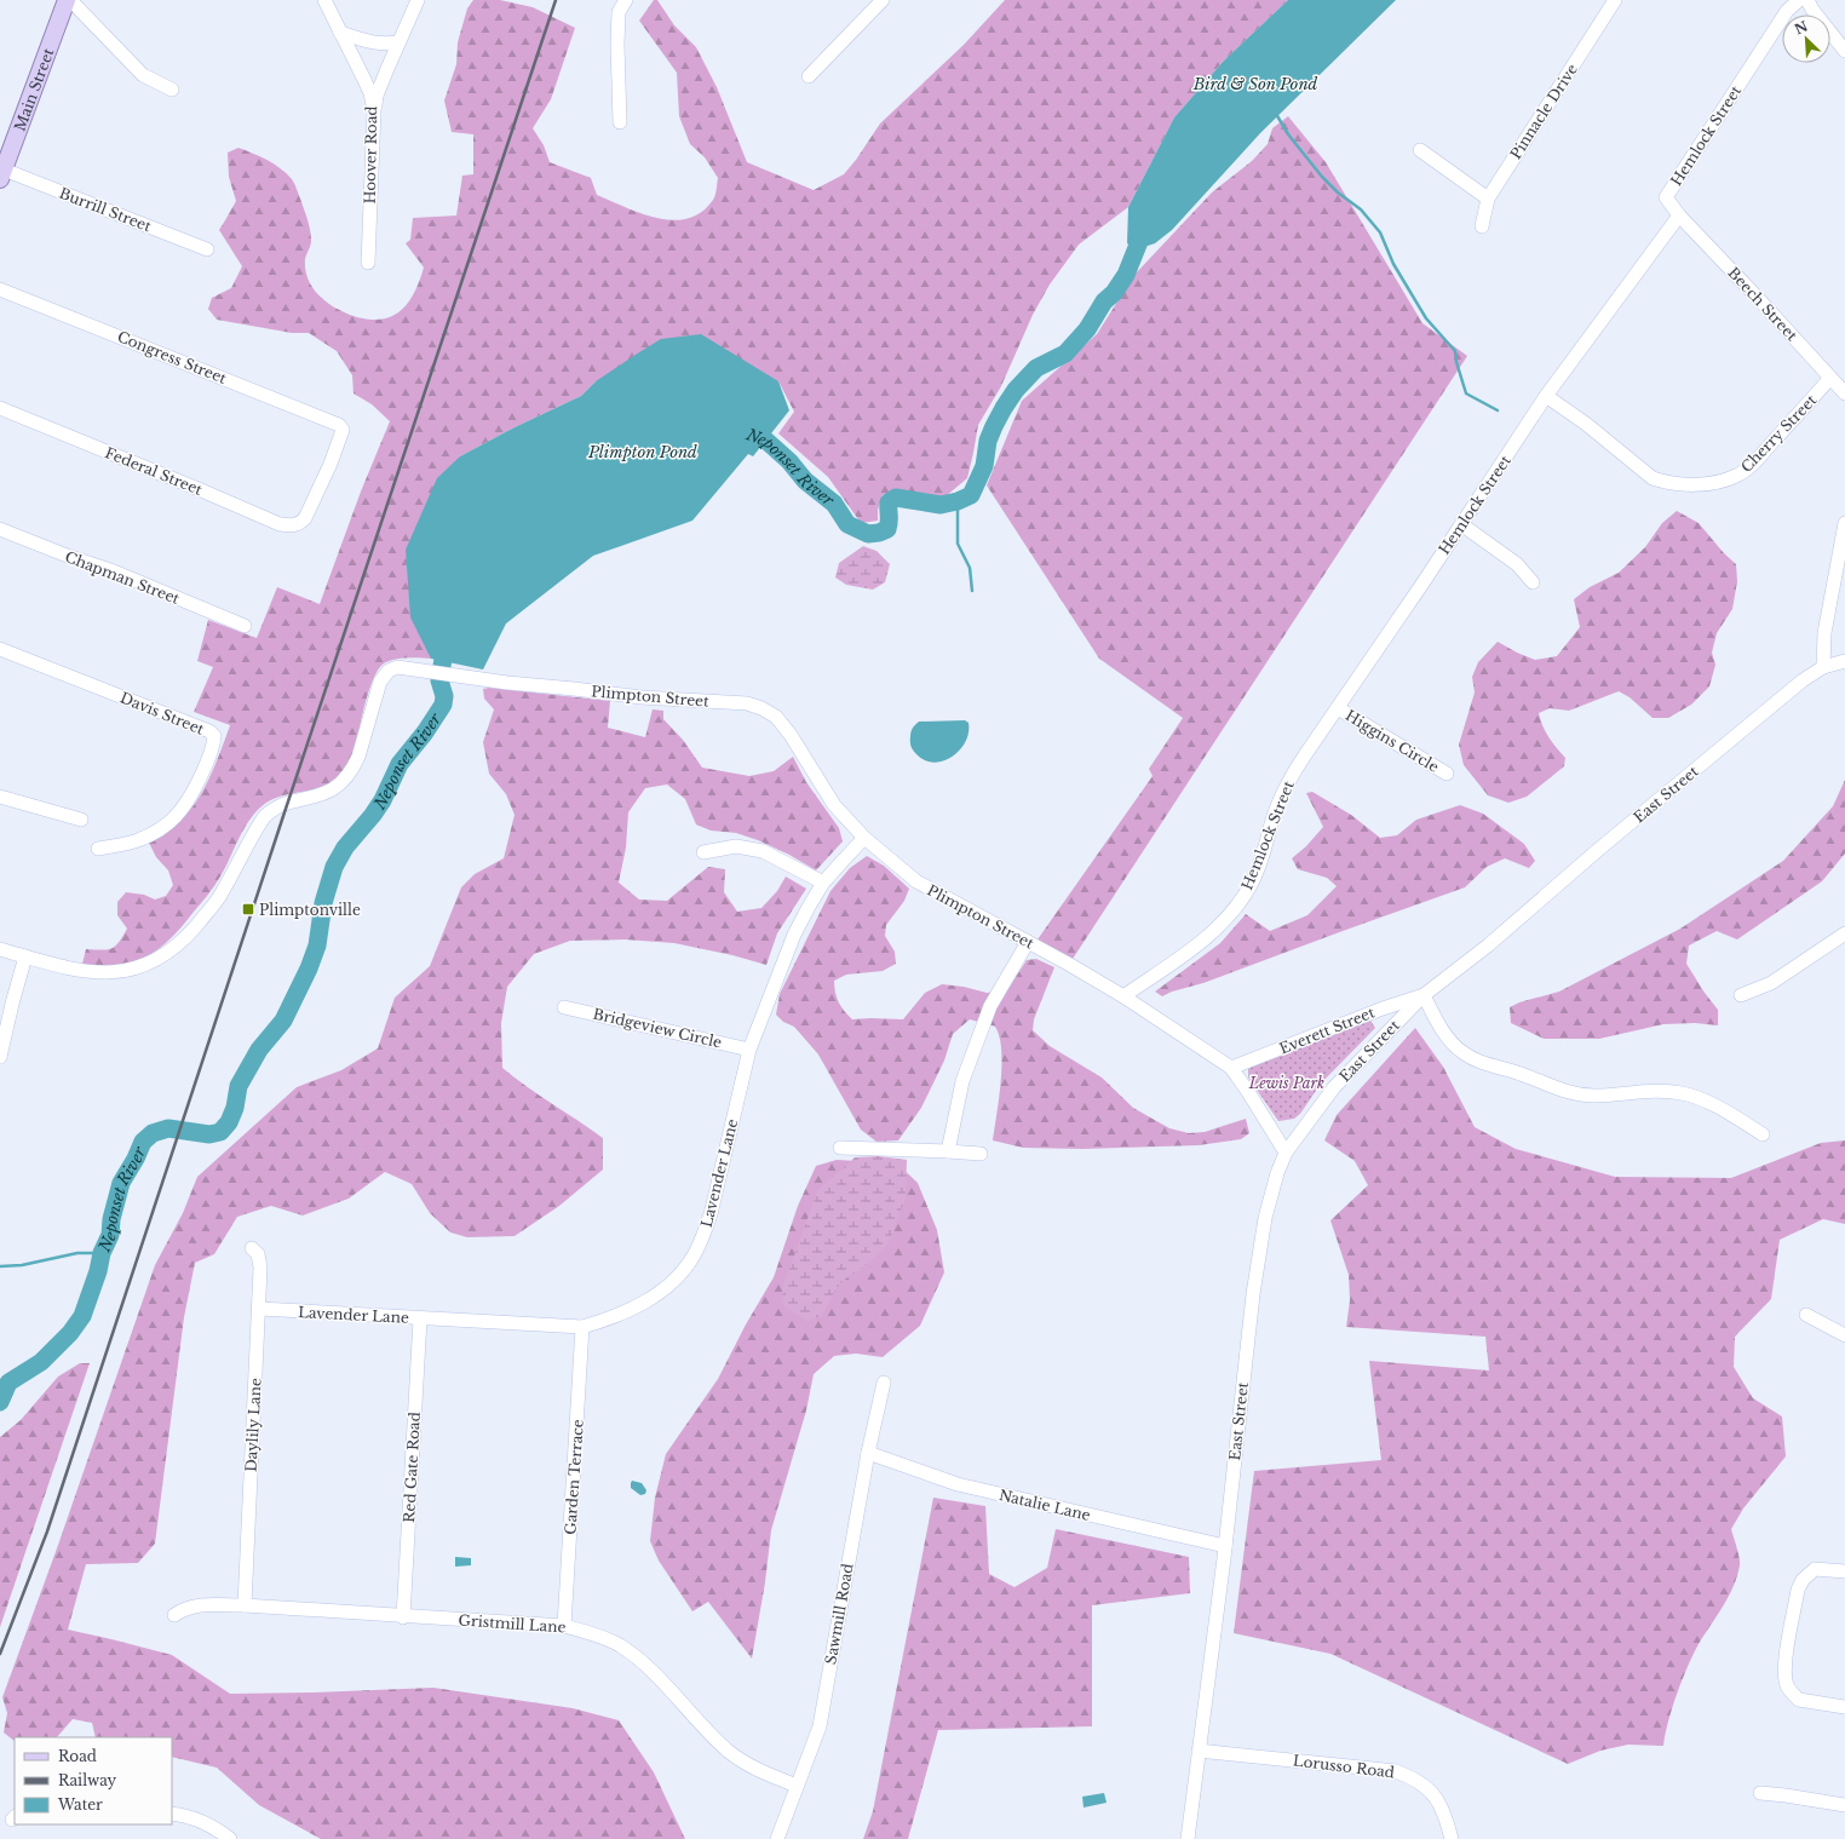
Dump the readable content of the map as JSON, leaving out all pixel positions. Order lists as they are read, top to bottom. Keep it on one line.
{"streets":{"main road":["Main Street"],"street":["Pinnacle Drive","Hemlock Street","Hoover Road","Burrill Street","Beech Street","Congress Street","Cherry Street","Federal Street","Chapman Street","Plimpton Street","Davis Street","Higgins Circle","East Street","Bridgeview Circle","Everett Street","Lavender Lane","Daylily Lane","Red Gate Road","Garden Terrace","Natalie Lane","Sawmill Road","Gristmill Lane","Lorusso Road"]},"crossings":[["Main Street","Burrill Street"],["Hemlock Street","Beech Street"],["Hemlock Street","Cherry Street"],["Hemlock Street","Plimpton Street"],["Hemlock Street","Higgins Circle"],["Beech Street","Cherry Street"],["Congress Street","Federal Street"],["Plimpton Street","East Street"],["Plimpton Street","Everett Street"],["Plimpton Street","Lavender Lane"],["East Street","Everett Street"],["East Street","Natalie Lane"],["East Street","Lorusso Road"],["Bridgeview Circle","Lavender Lane"],["Lavender Lane","Daylily Lane"],["Lavender Lane","Red Gate Road"],["Lavender Lane","Garden Terrace"],["Daylily Lane","Gristmill Lane"],["Red Gate Road","Gristmill Lane"],["Garden Terrace","Gristmill Lane"],["Natalie Lane","Sawmill Road"],["Sawmill Road","Gristmill Lane"]],"water":["Bird & Son Pond","Plimpton Pond","Neponset River"],"parks":["Lewis Park"],"places":{"transit":["Plimptonville"]},"legend":["Road","Railway","Water"],"north":"top left"}
